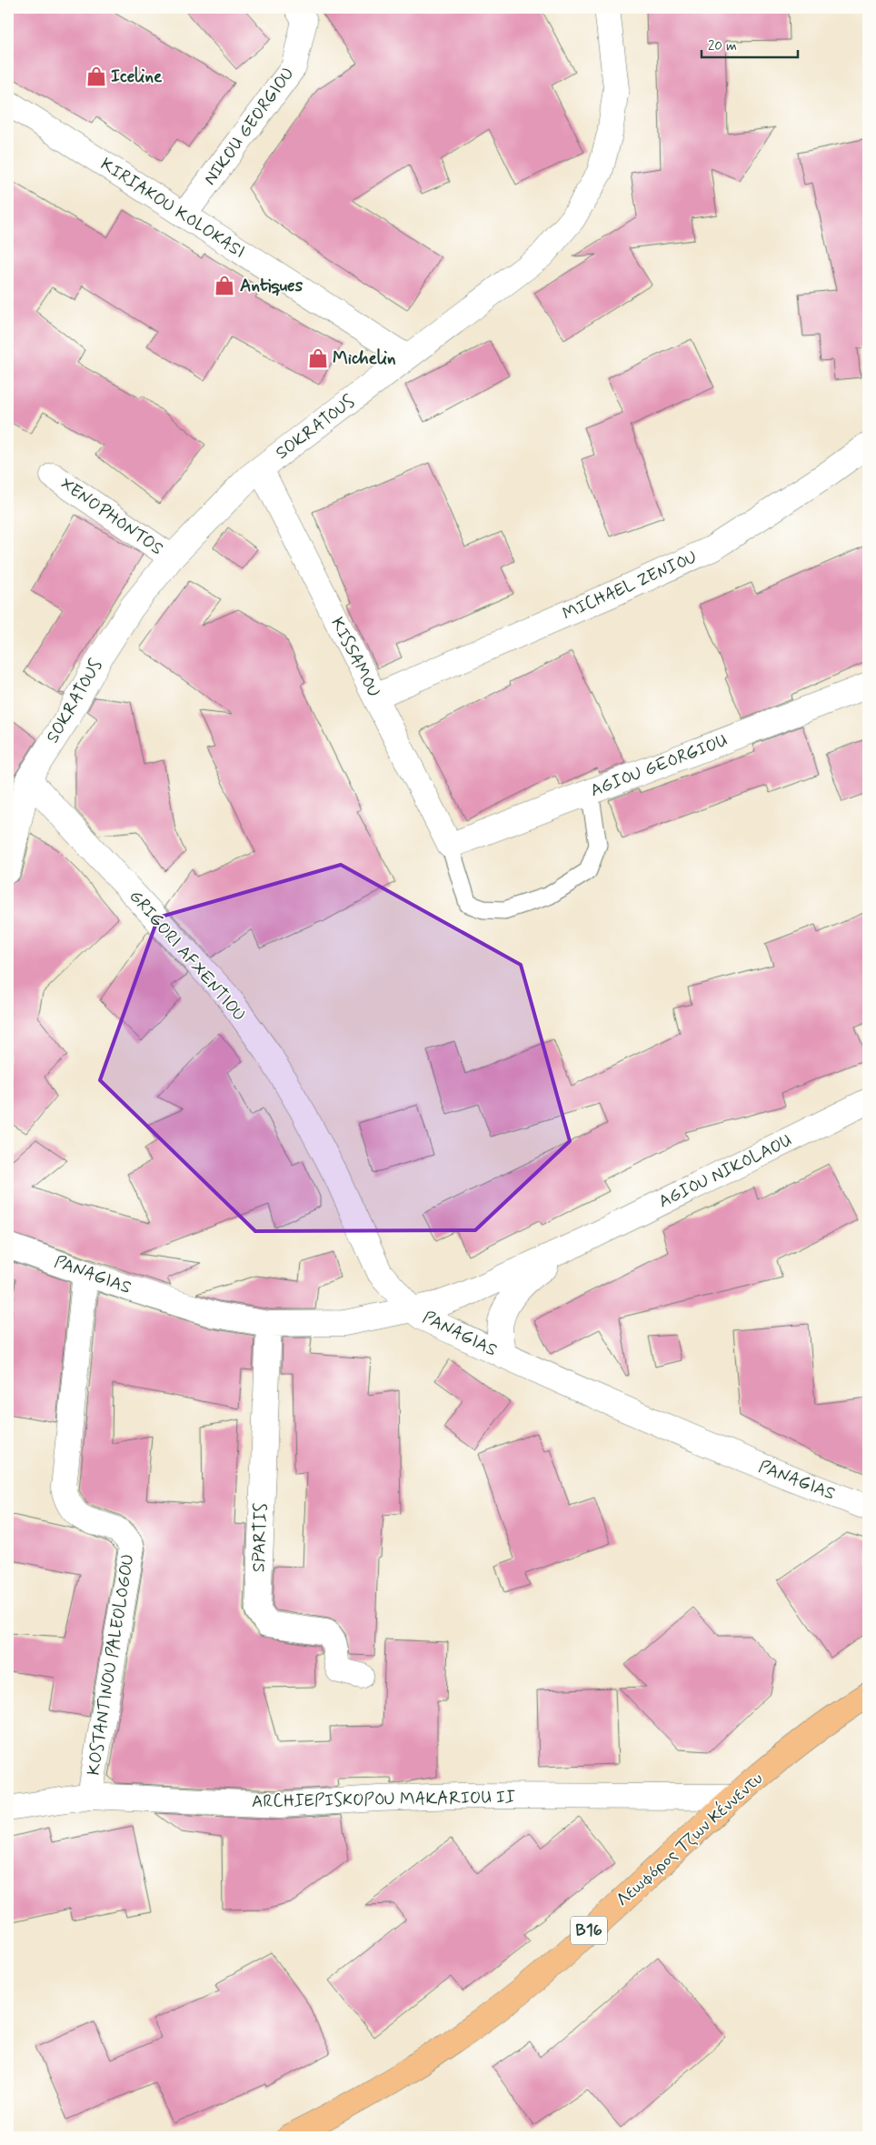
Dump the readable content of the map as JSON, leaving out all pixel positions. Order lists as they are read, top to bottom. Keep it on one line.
{"streets":{"main road":["Λεωφόρος Τζων Κέννεντυ","B16"],"street":["NIKOU GEORGIOU","KIRIAKOU KOLOKASI","SOKRATOUS","XENOPHONTOS","MICHAEL ZENIOU","KISSAMOU","AGIOU GEORGIOU","GRIGORI AFXENTIOU","AGIOU NIKOLAOU","PANAGIAS","SPARTIS","KOSTANTINOU PALEOLOGOU","ARCHIEPISKOPOU MAKARIOU II"]},"crossings":[["NIKOU GEORGIOU","KIRIAKOU KOLOKASI"],["KIRIAKOU KOLOKASI","SOKRATOUS"],["SOKRATOUS","XENOPHONTOS"],["SOKRATOUS","KISSAMOU"],["SOKRATOUS","GRIGORI AFXENTIOU"],["MICHAEL ZENIOU","KISSAMOU"],["KISSAMOU","AGIOU GEORGIOU"],["GRIGORI AFXENTIOU","AGIOU NIKOLAOU"],["GRIGORI AFXENTIOU","PANAGIAS"],["AGIOU NIKOLAOU","PANAGIAS"],["PANAGIAS","SPARTIS"],["PANAGIAS","KOSTANTINOU PALEOLOGOU"],["KOSTANTINOU PALEOLOGOU","ARCHIEPISKOPOU MAKARIOU II"],["ARCHIEPISKOPOU MAKARIOU II","Λεωφόρος Τζων Κέννεντυ"]],"places":{"shop":["Iceline","Antiques","Michelin"]},"scale_bar":"20 m"}
